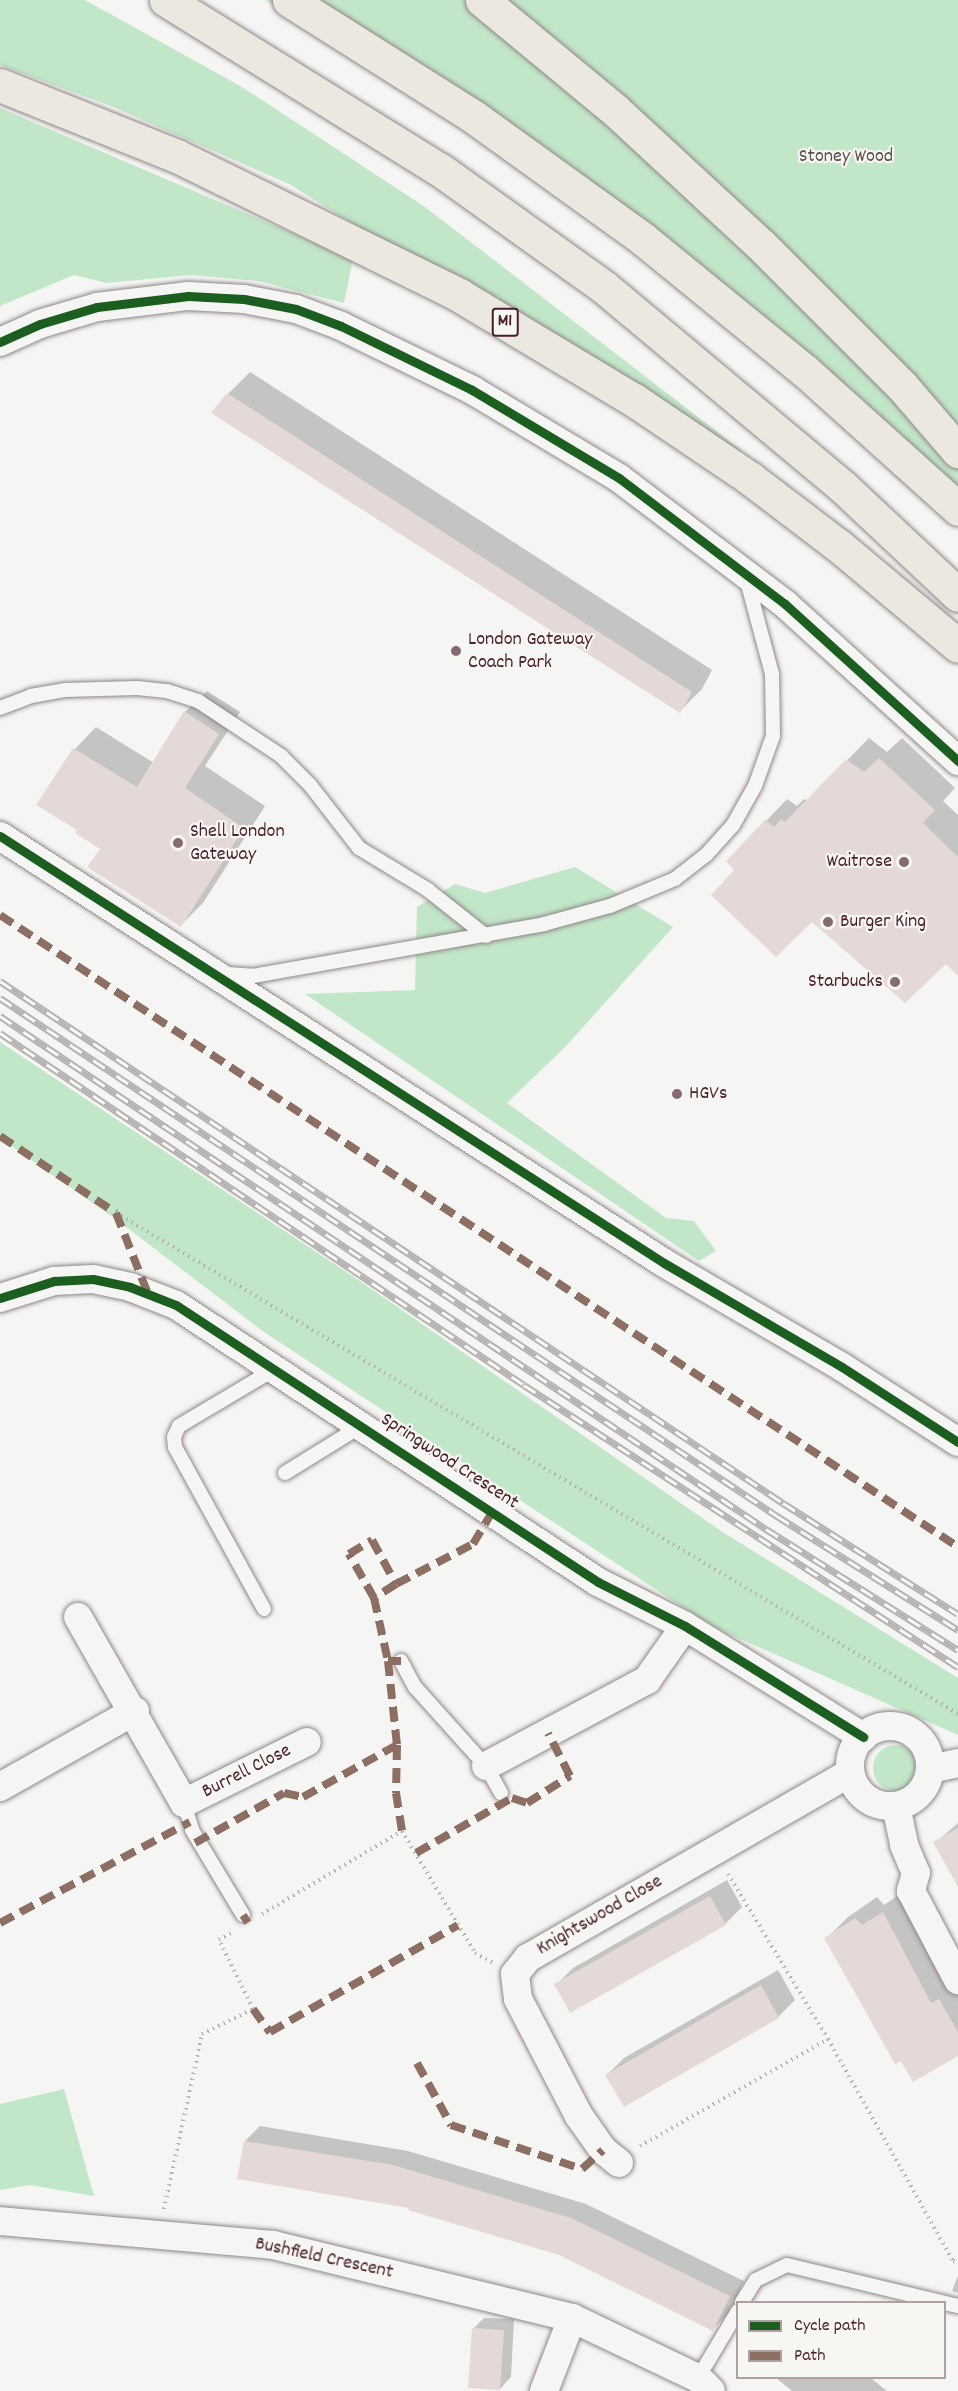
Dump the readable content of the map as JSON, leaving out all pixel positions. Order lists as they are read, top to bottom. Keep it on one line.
{"streets":{"highway":["M1"],"street":["Springwood Crescent","Burrell Close","Knightswood Close","Bushfield Crescent"]},"crossings":[["Springwood Crescent","Knightswood Close"]],"parks":["Stoney Wood"],"places":["London Gateway Coach Park","Shell London Gateway","Waitrose","Burger King","Starbucks","HGVs"],"legend":["Cycle path","Path"]}
